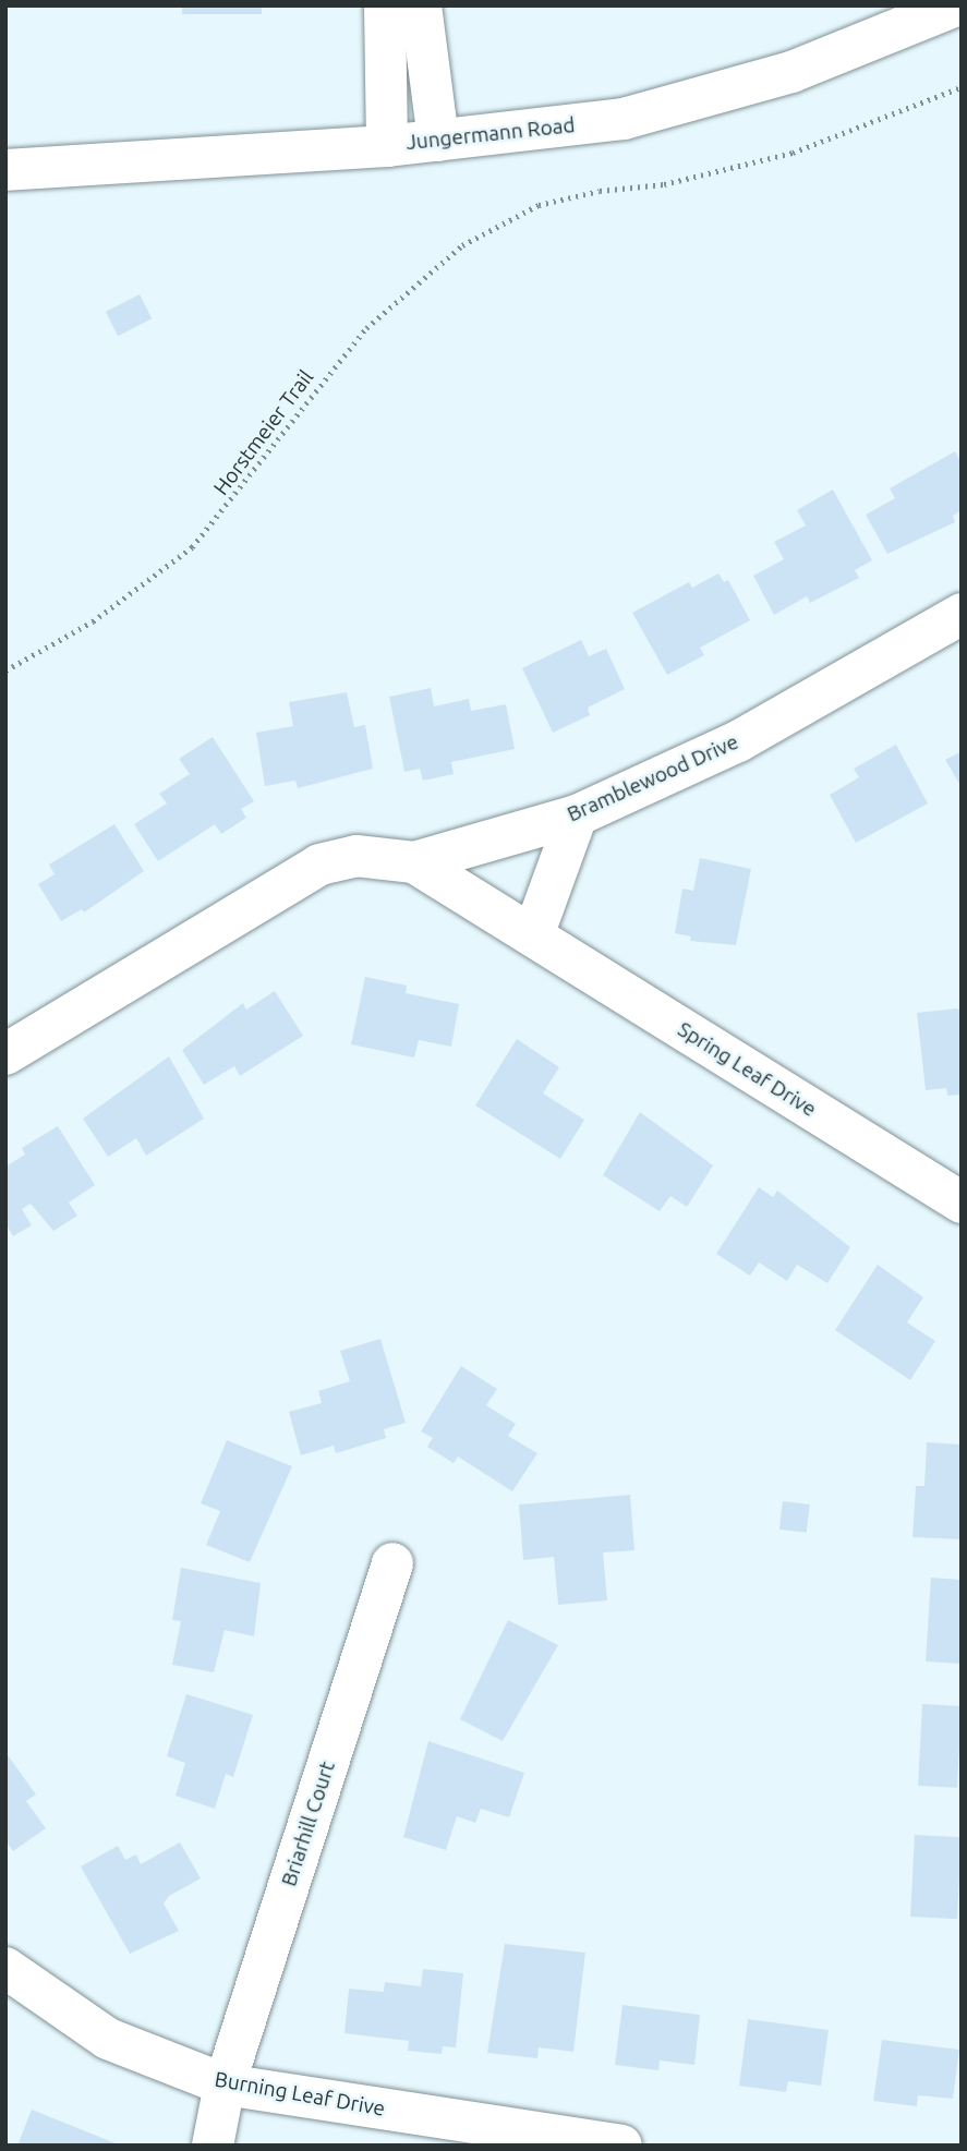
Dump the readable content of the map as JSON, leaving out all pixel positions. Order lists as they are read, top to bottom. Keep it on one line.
{"streets":{"street":["Jungermann Road","Bramblewood Drive","Spring Leaf Drive","Briarhill Court","Burning Leaf Drive"],"path":["Horstmeier Trail"]},"crossings":[["Bramblewood Drive","Spring Leaf Drive"],["Briarhill Court","Burning Leaf Drive"]]}
